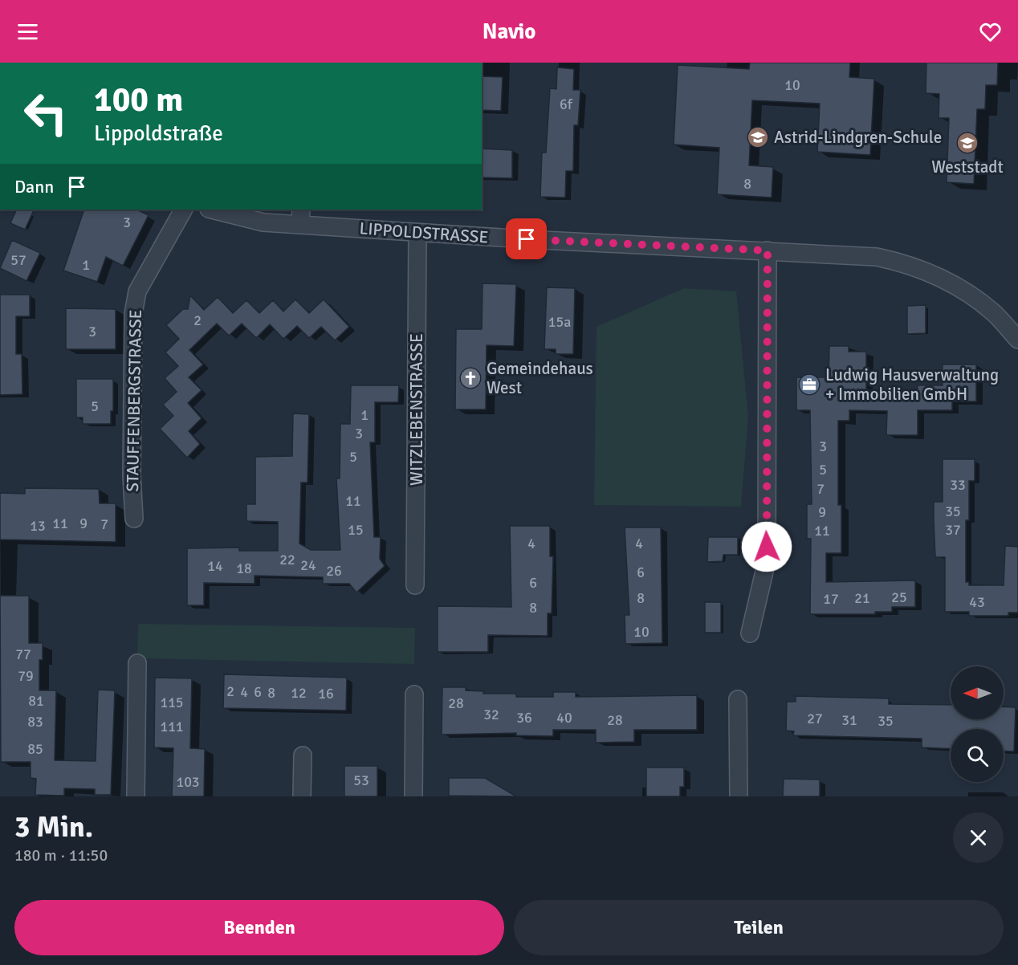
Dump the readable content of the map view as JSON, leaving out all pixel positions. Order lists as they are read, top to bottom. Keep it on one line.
{"streets":{"street":["LIPPOLDSTRASSE","STAUFFENBERGSTRASSE","WITZLEBENSTRASSE"]},"crossings":[["LIPPOLDSTRASSE","WITZLEBENSTRASSE"]],"places":{"school or university":["Astrid-Lindgren-Schule","Weststadt"],"church":["Gemeindehaus West"],"office":["Ludwig Hausverwaltung + Immobilien GmbH"]},"house_numbers":["10","6f","8","3","57","1","2","15a","3","5","1","3","3","5","5","33","7","11","35","9","11","9","7","13","15","37","11","4","4","22","24","14","18","26","6","6","25","8","21","17","43","8","10","77","79","2","4","6","8","12","16","81","115","28","32","36","40","27","28","31","35","83","111","85","53","103"],"north":"left","page":{"header":"Navio","turn":["100 m","Lippoldstraße"],"then":"Dann","heading":["3 Min.","180 m · 11:50"],"buttons":["Beenden","Teilen"]}}
